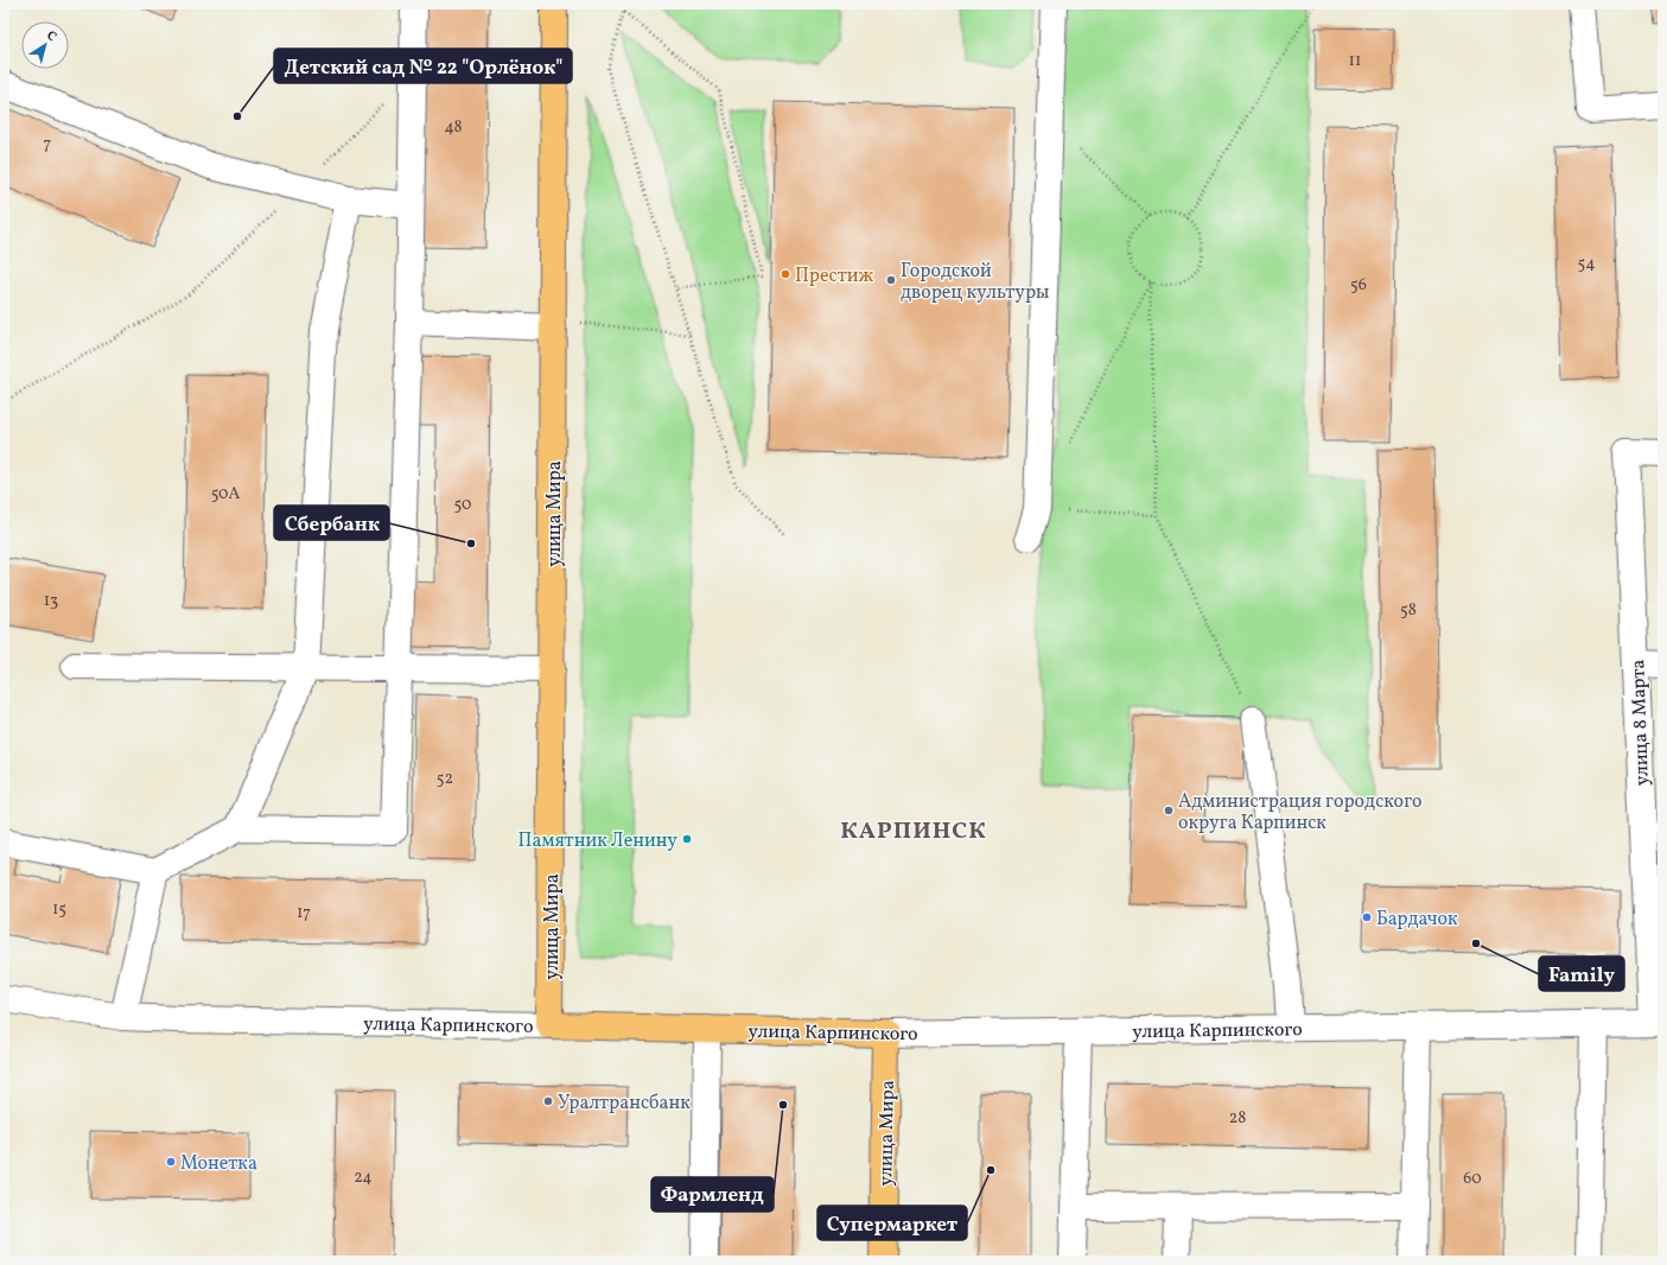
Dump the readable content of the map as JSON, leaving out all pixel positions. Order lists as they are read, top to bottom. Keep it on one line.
{"streets":{"main road":["улица Мира","улица Карпинского"],"street":["улица 8 Марта"]},"crossings":[["улица Мира","улица Карпинского"],["улица 8 Марта","улица Карпинского"]],"districts":["КАРПИНСК"],"places":["Детский сад № 22 \"Орлёнок\"","Престиж","Городской дворец культуры","Сбербанк","Администрация городского округа Карпинск","Памятник Ленину","Бардачок","Family","Уралтрансбанк","Фармленд","Монетка","Супермаркет"],"house_numbers":["11","48","7","54","56","50А","50","13","58","52","15","17","28","24","60"],"north":"top right"}
